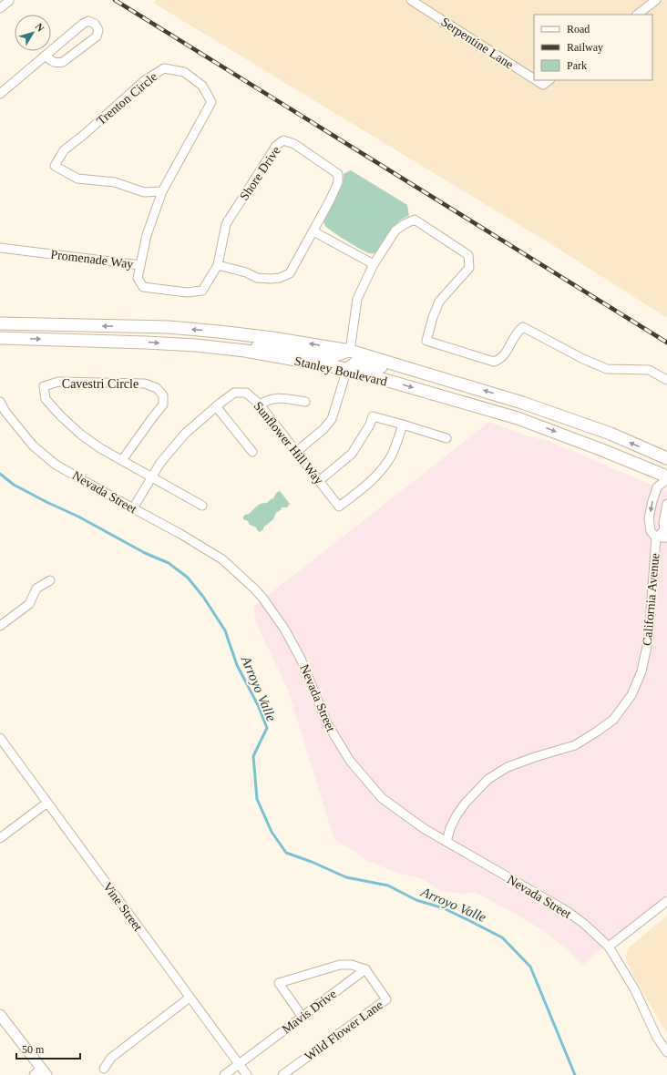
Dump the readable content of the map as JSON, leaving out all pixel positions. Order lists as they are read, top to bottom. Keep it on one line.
{"streets":{"main road":["Stanley Boulevard"],"street":["Serpentine Lane","Trenton Circle","Shore Drive","Promenade Way","Cavestri Circle","Sunflower Hill Way","Nevada Street","California Avenue","Vine Street","Mavis Drive","Wild Flower Lane"]},"crossings":[["Trenton Circle","Promenade Way"],["Shore Drive","Promenade Way"],["Cavestri Circle","Sunflower Hill Way"],["Sunflower Hill Way","Nevada Street"],["Nevada Street","California Avenue"],["Vine Street","Mavis Drive"],["Mavis Drive","Wild Flower Lane"]],"water":["Arroyo Valle"],"legend":["Road","Railway","Park"],"scale_bar":"50 m","north":"top right"}
